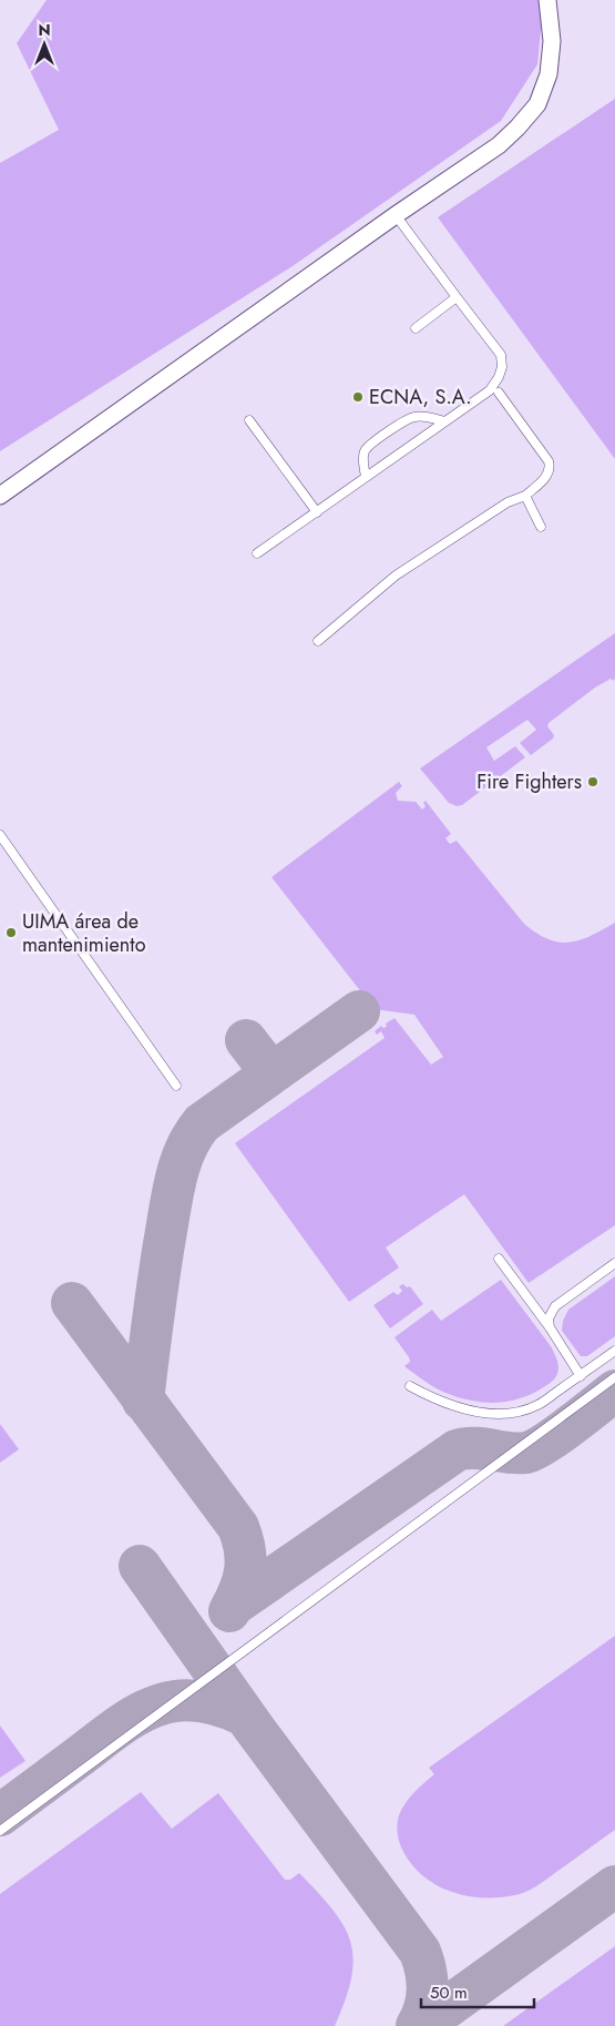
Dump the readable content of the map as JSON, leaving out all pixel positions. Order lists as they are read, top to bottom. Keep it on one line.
{"places":["ECNA, S.A.","Fire Fighters","UIMA área de mantenimiento"],"scale_bar":"50 m","north":"top"}
